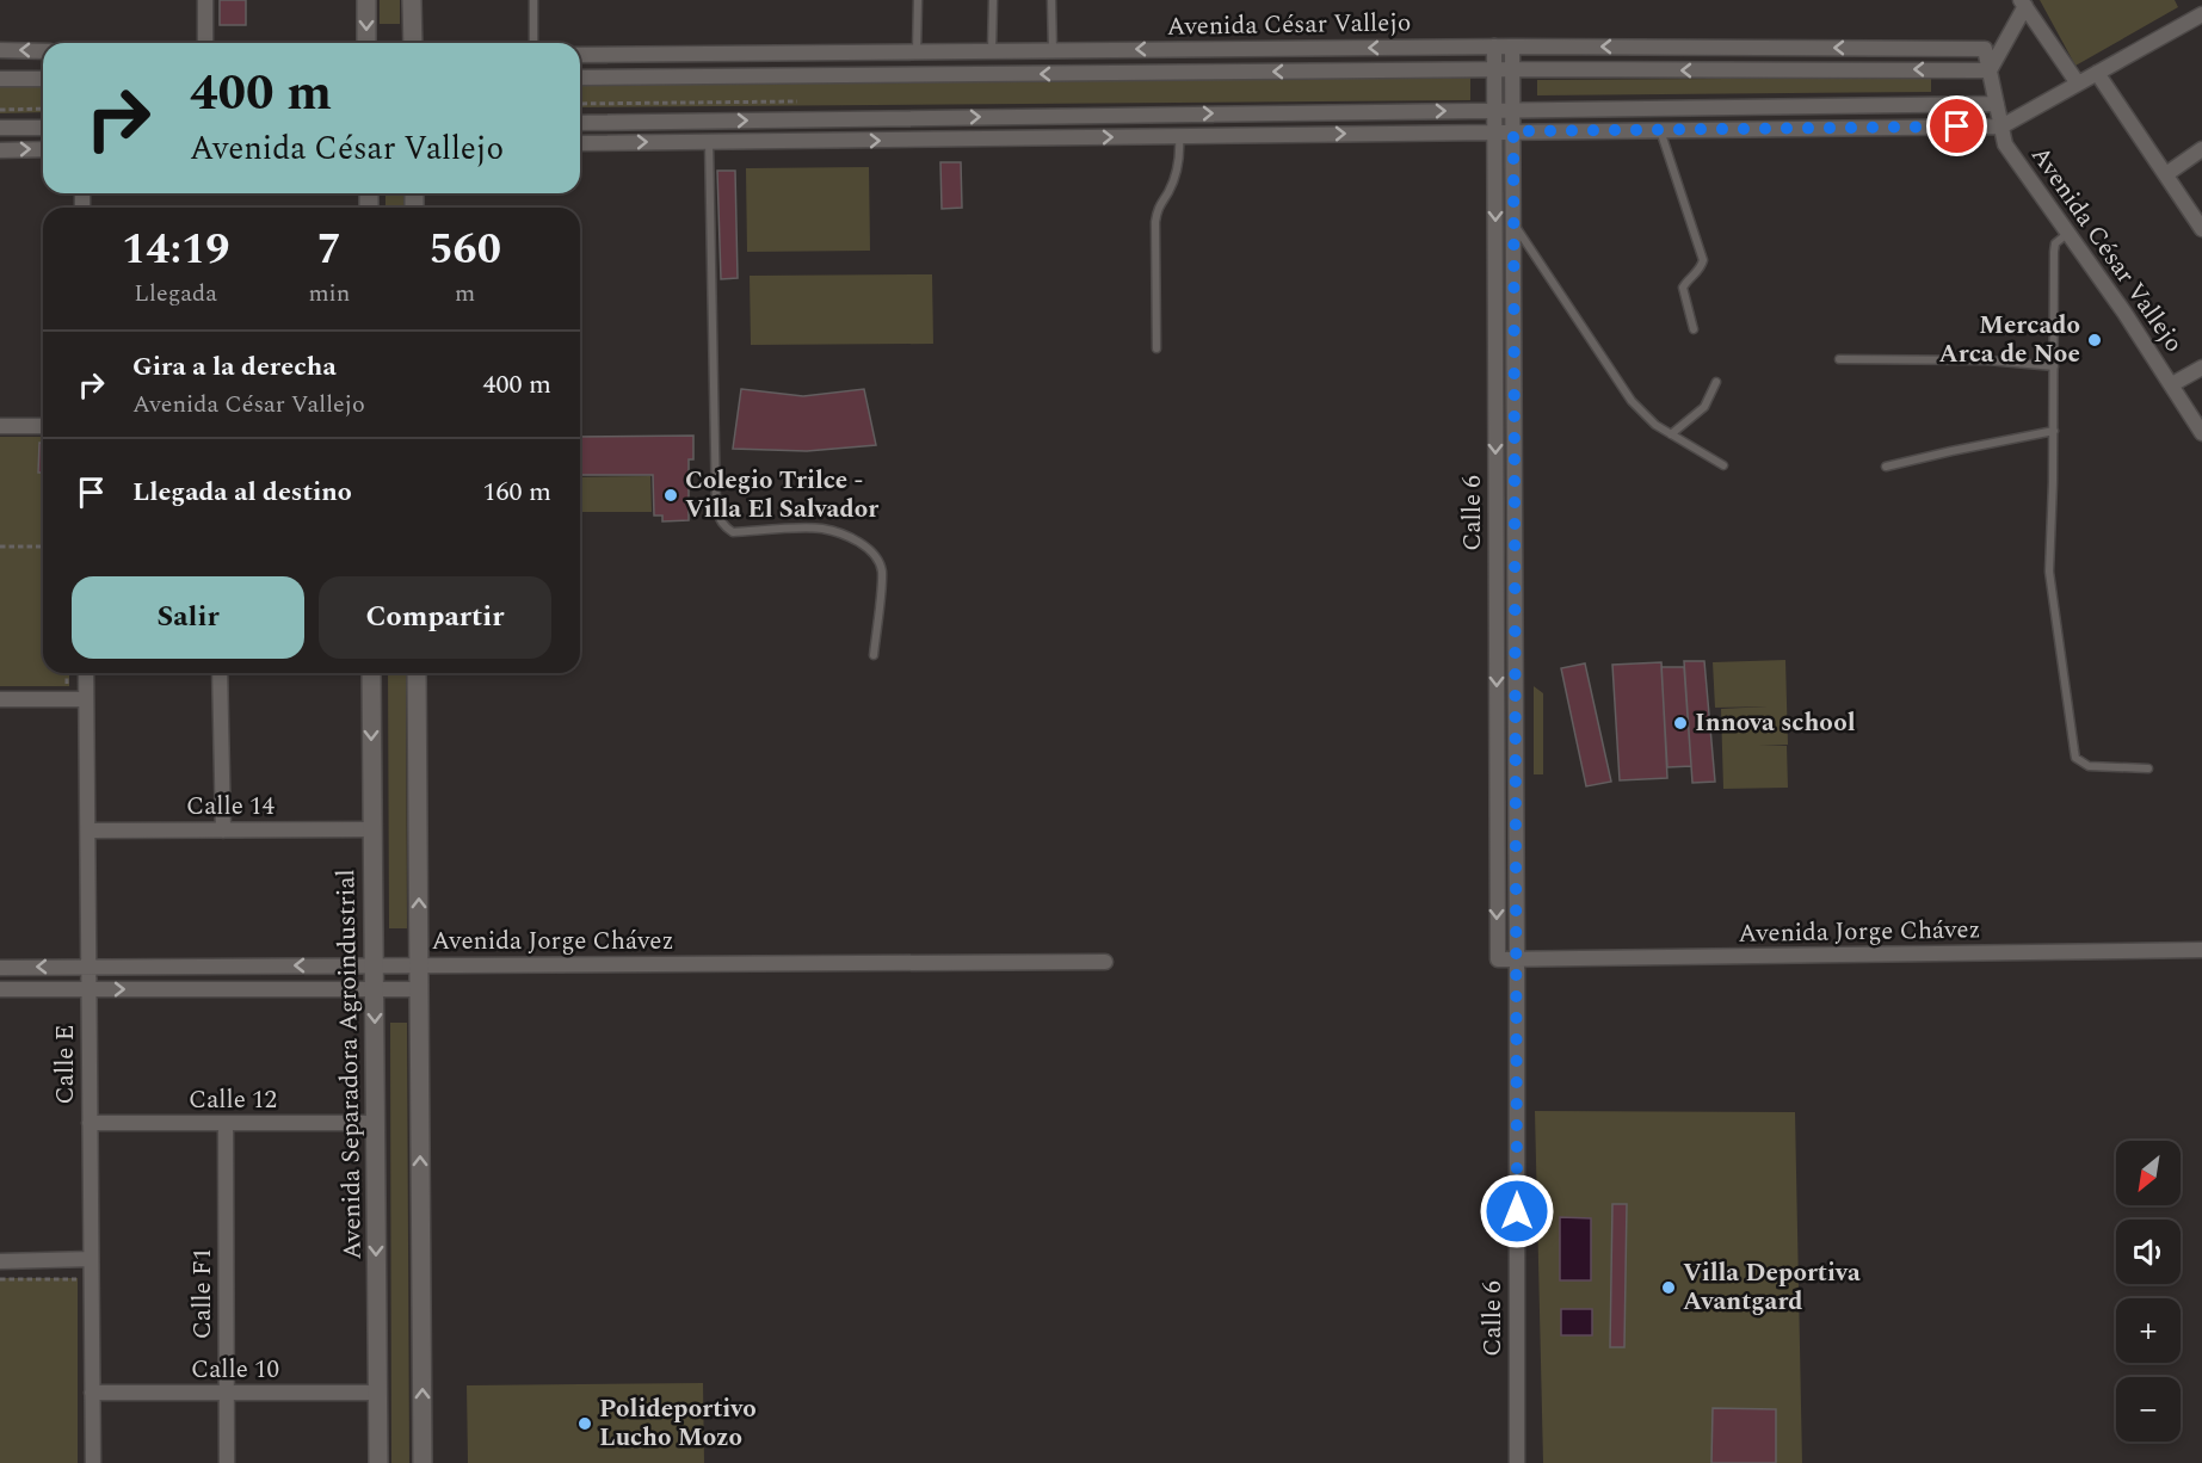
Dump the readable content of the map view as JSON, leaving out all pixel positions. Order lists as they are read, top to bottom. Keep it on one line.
{"streets":{"street":["Avenida César Vallejo","Calle 6","Calle 14","Avenida Jorge Chávez","Calle E","Avenida Separadora Agroindustrial","Calle 12","Calle F1","Calle 10"]},"crossings":[["Avenida César Vallejo","Calle 6"],["Calle 6","Avenida Jorge Chávez"],["Calle 14","Calle E"],["Calle 14","Avenida Separadora Agroindustrial"],["Avenida Jorge Chávez","Calle E"],["Avenida Jorge Chávez","Avenida Separadora Agroindustrial"],["Calle E","Calle 12"],["Calle E","Calle 10"],["Avenida Separadora Agroindustrial","Calle 12"],["Avenida Separadora Agroindustrial","Calle 10"],["Calle 12","Calle F1"],["Calle F1","Calle 10"]],"places":["Mercado Arca de Noe","Colegio Trilce - Villa El Salvador","Innova school","Villa Deportiva Avantgard","Polideportivo Lucho Mozo"],"north":"bottom left","page":{"turn":["400 m","Avenida César Vallejo"],"eta":["14:19","Llegada","7","min","560","m"],"list":[{"name":"Gira a la derecha","note":"Avenida César Vallejo","value":"400 m"},{"name":"Llegada al destino","value":"160 m"}],"buttons":["Salir","Compartir"],"map_buttons":["+","−"]}}
